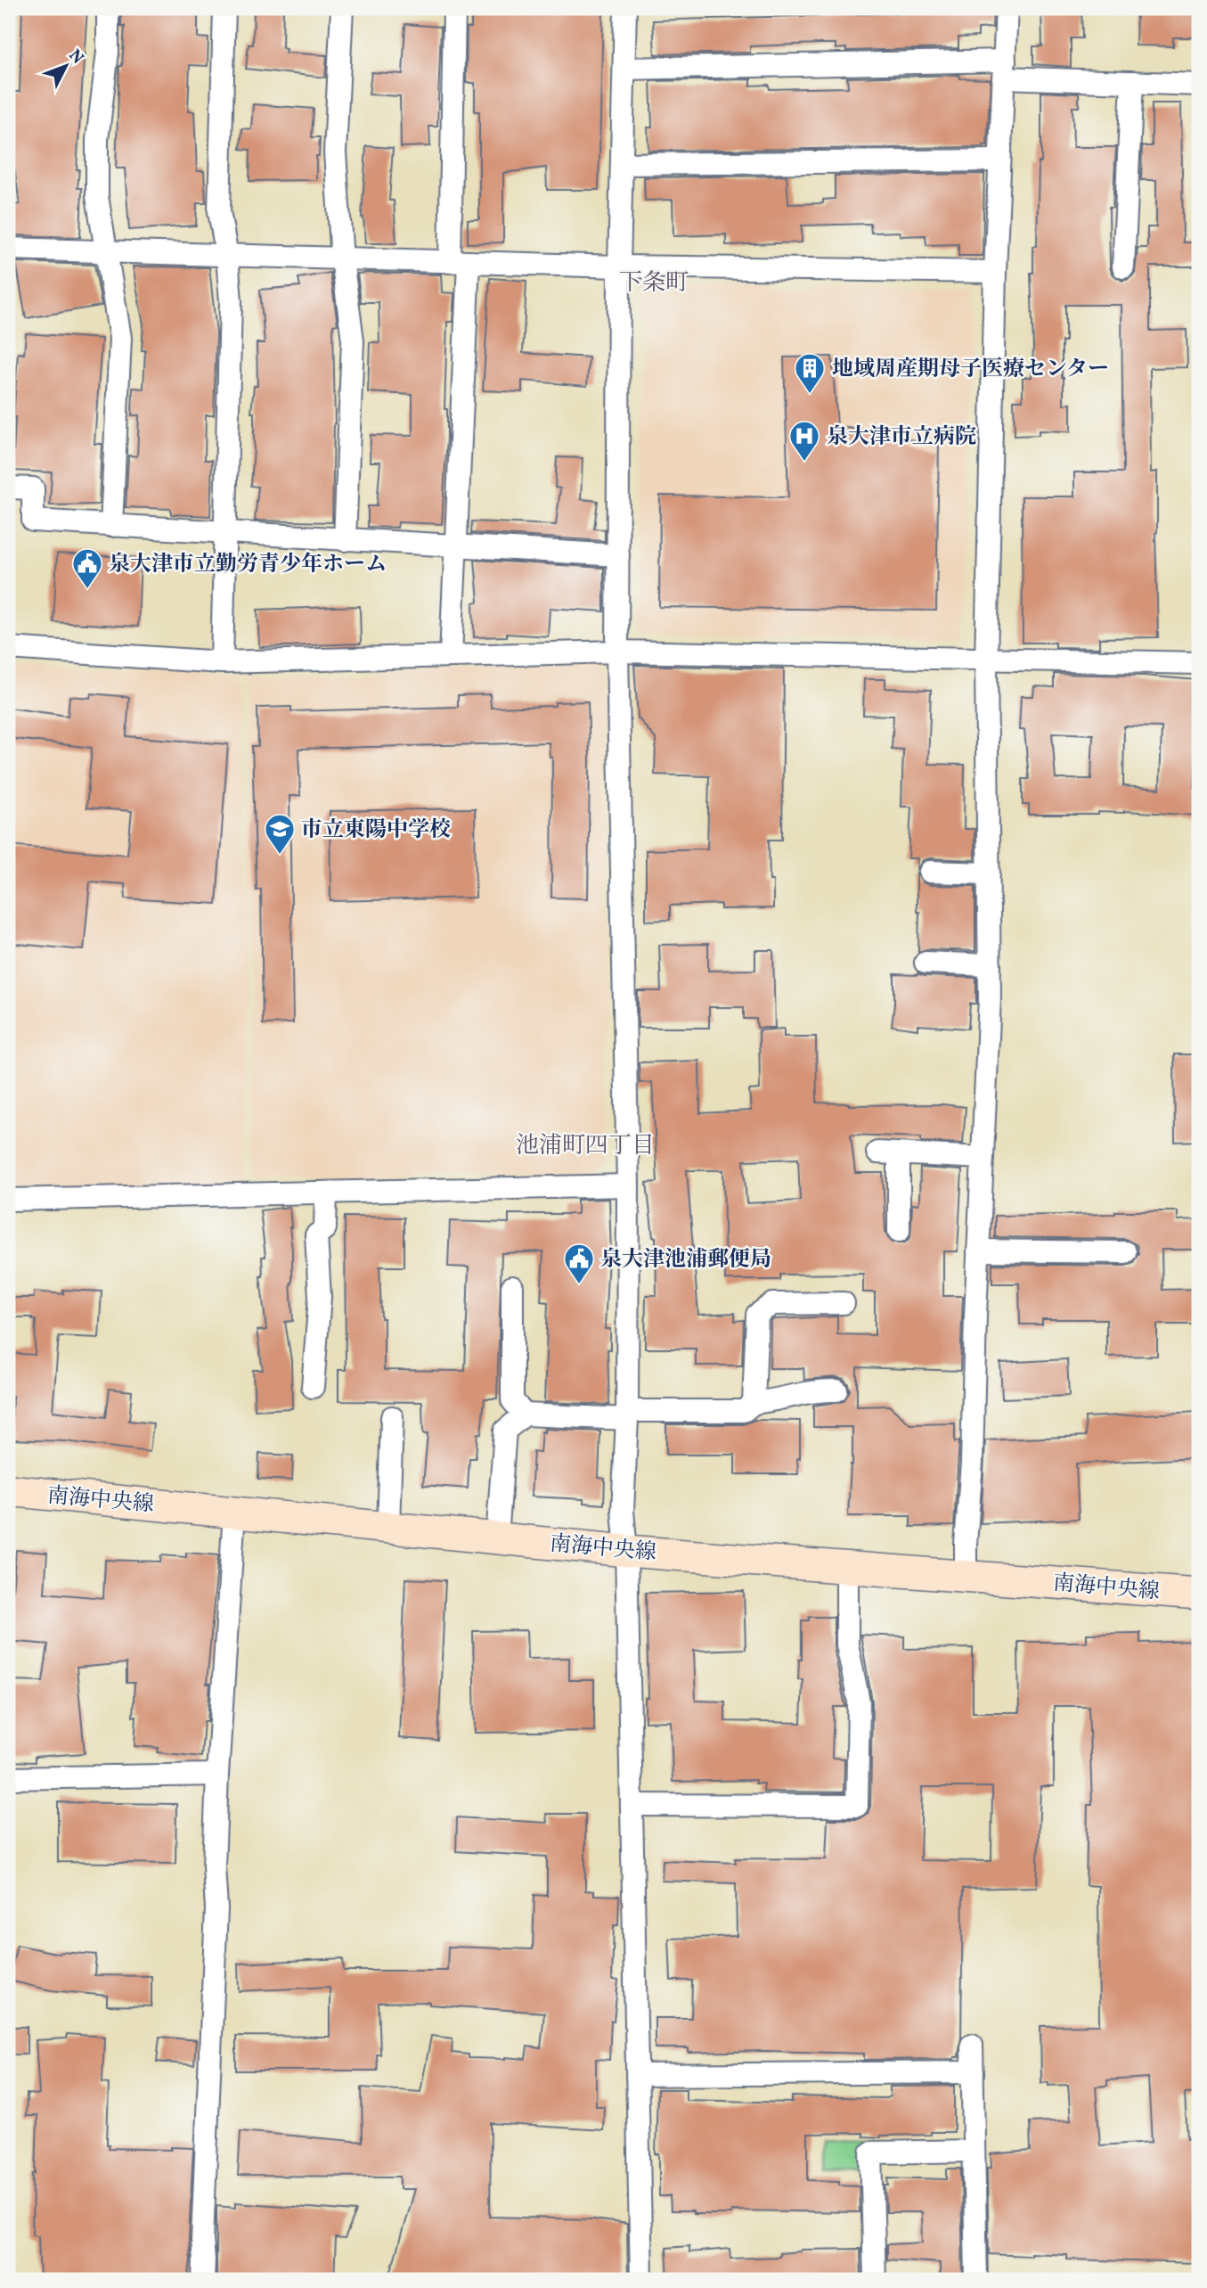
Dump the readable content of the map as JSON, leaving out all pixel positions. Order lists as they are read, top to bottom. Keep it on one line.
{"streets":{"street":["南海中央線"]},"districts":["下条町","池浦町四丁目"],"places":{"building":["地域周産期母子医療センター"],"hospital":["泉大津市立病院"],"public building":["泉大津市立勤労青少年ホーム","泉大津池浦郵便局"],"school or university":["市立東陽中学校"]},"north":"top right"}
